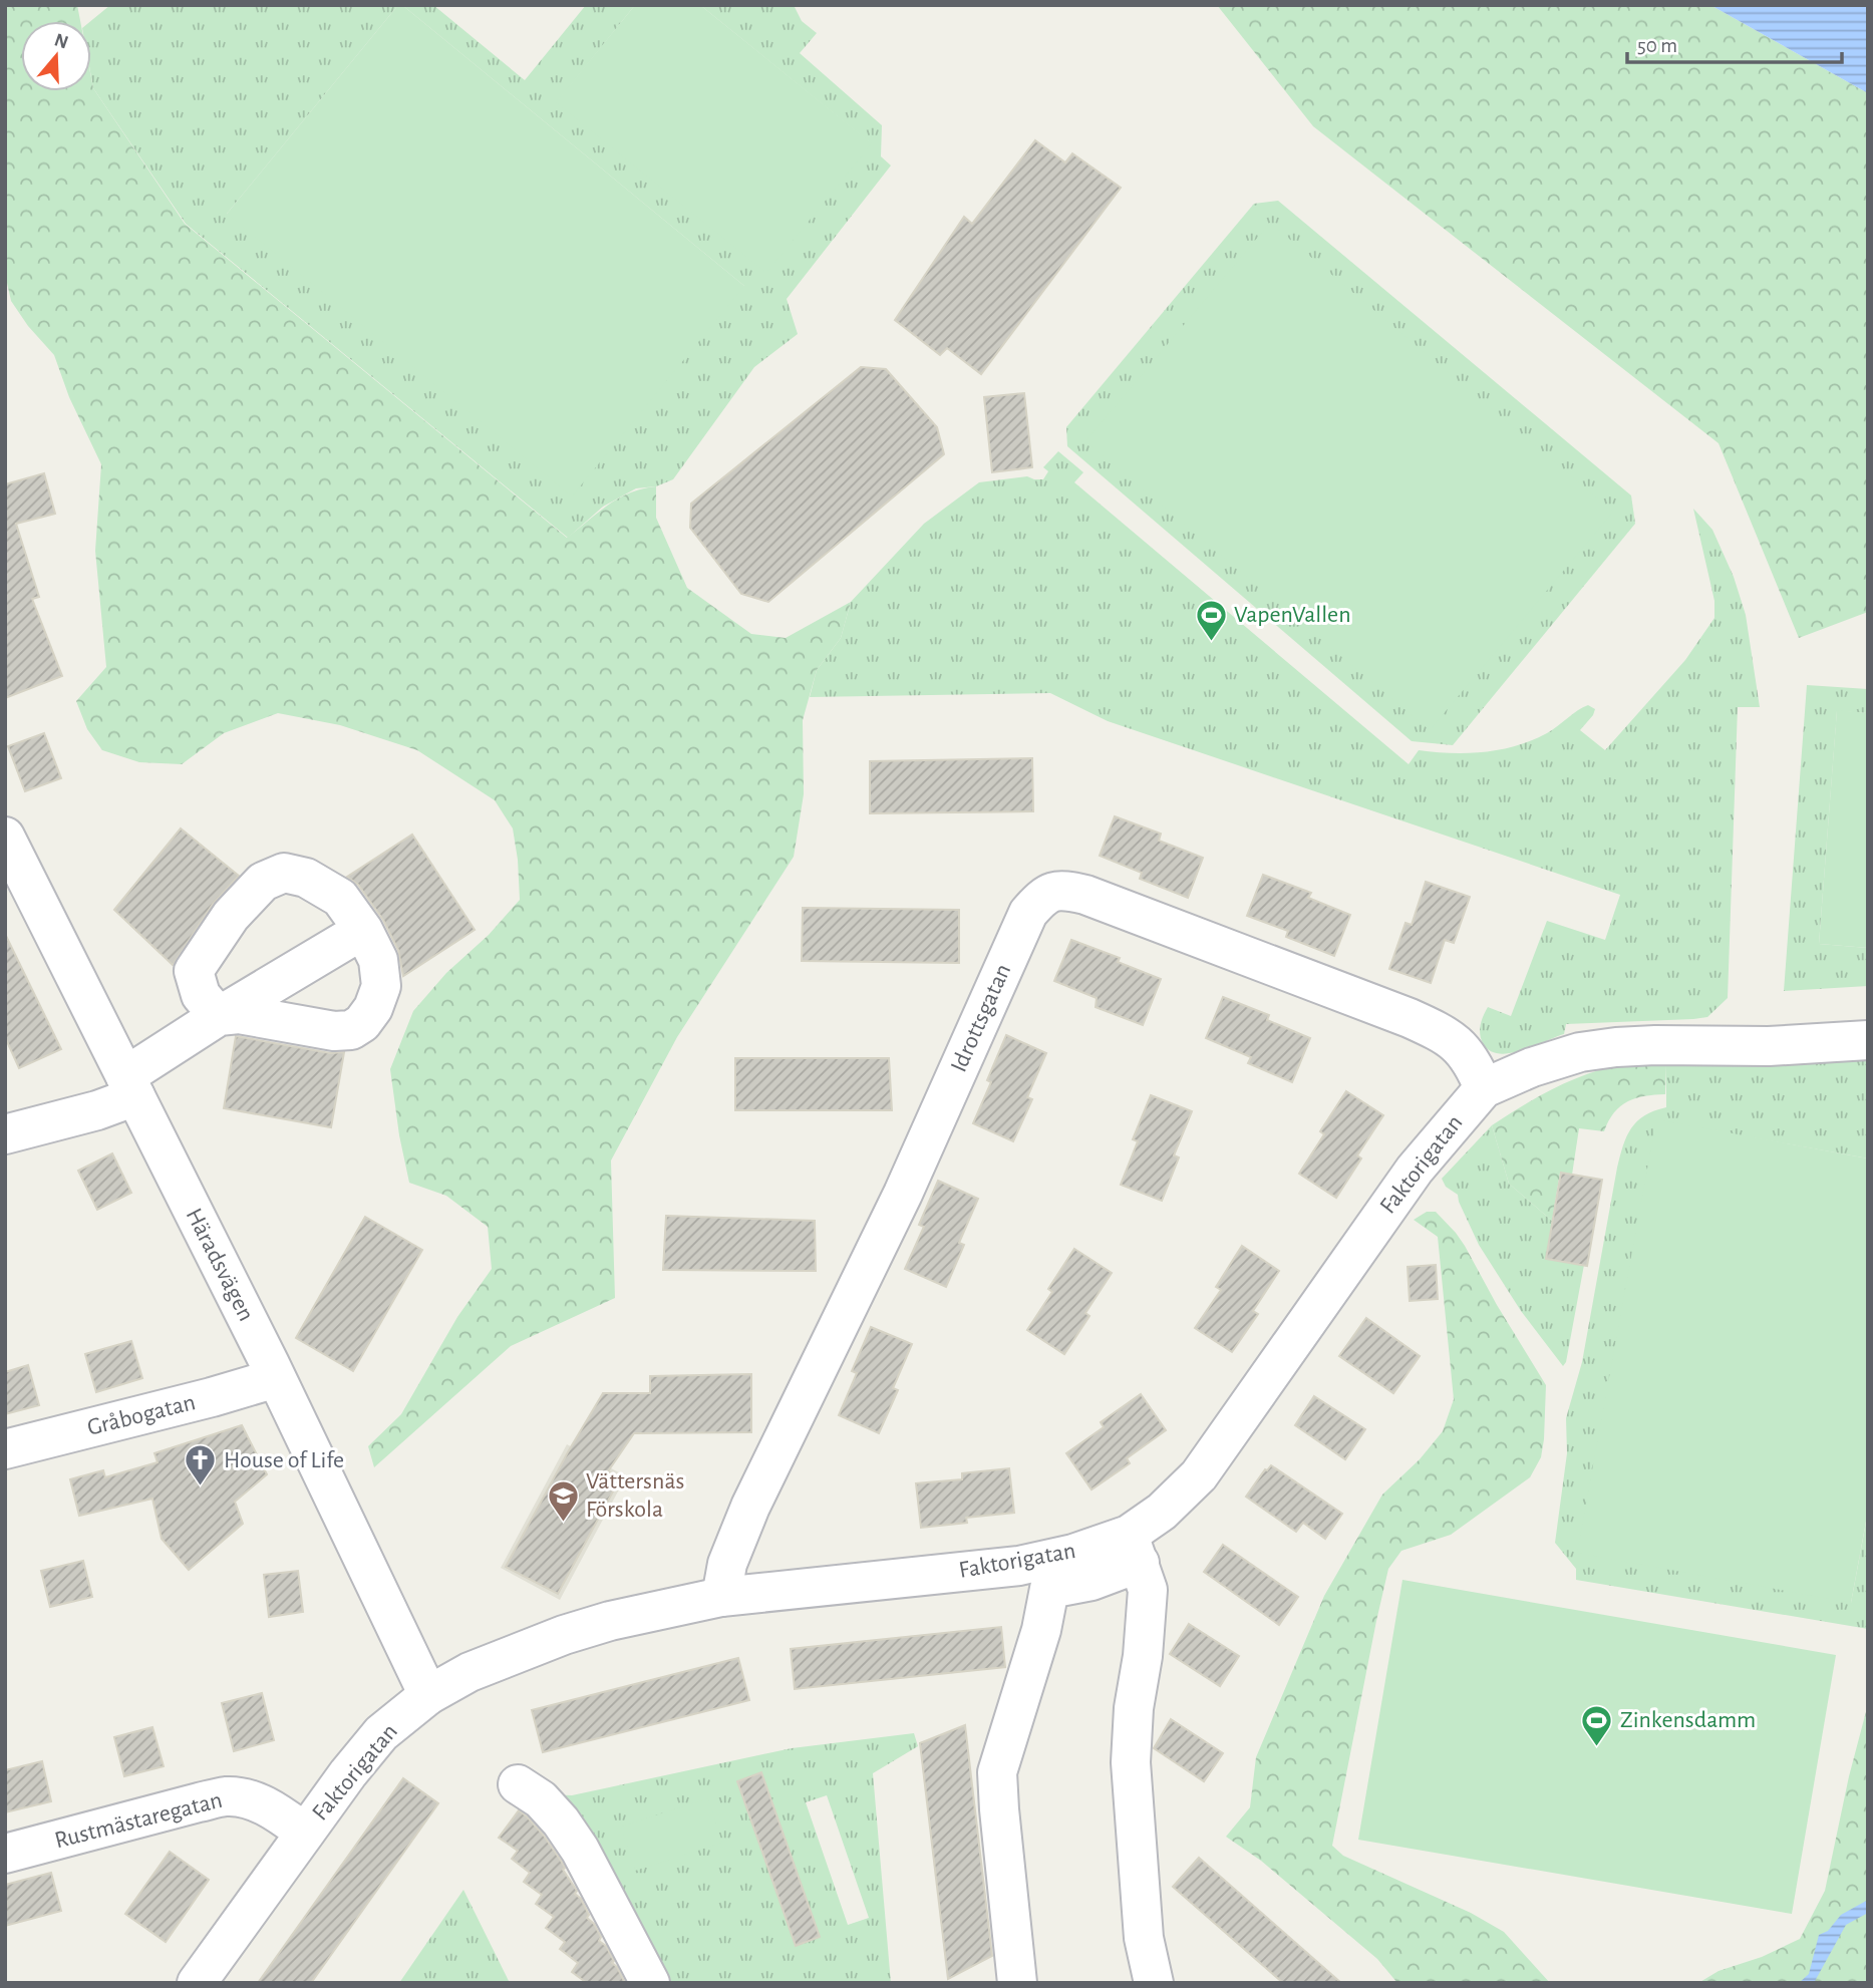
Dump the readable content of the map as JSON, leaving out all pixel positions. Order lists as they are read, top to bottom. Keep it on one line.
{"streets":{"street":["Idrottsgatan","Faktorigatan","Häradsvägen","Gråbogatan","Rustmästaregatan"]},"crossings":[["Idrottsgatan","Faktorigatan"],["Faktorigatan","Häradsvägen"],["Faktorigatan","Rustmästaregatan"],["Häradsvägen","Gråbogatan"]],"places":{"sports":["VapenVallen","Zinkensdamm"],"church":["House of Life"],"school or university":["Vättersnäs Förskola"]},"scale_bar":"50 m","north":"top"}
